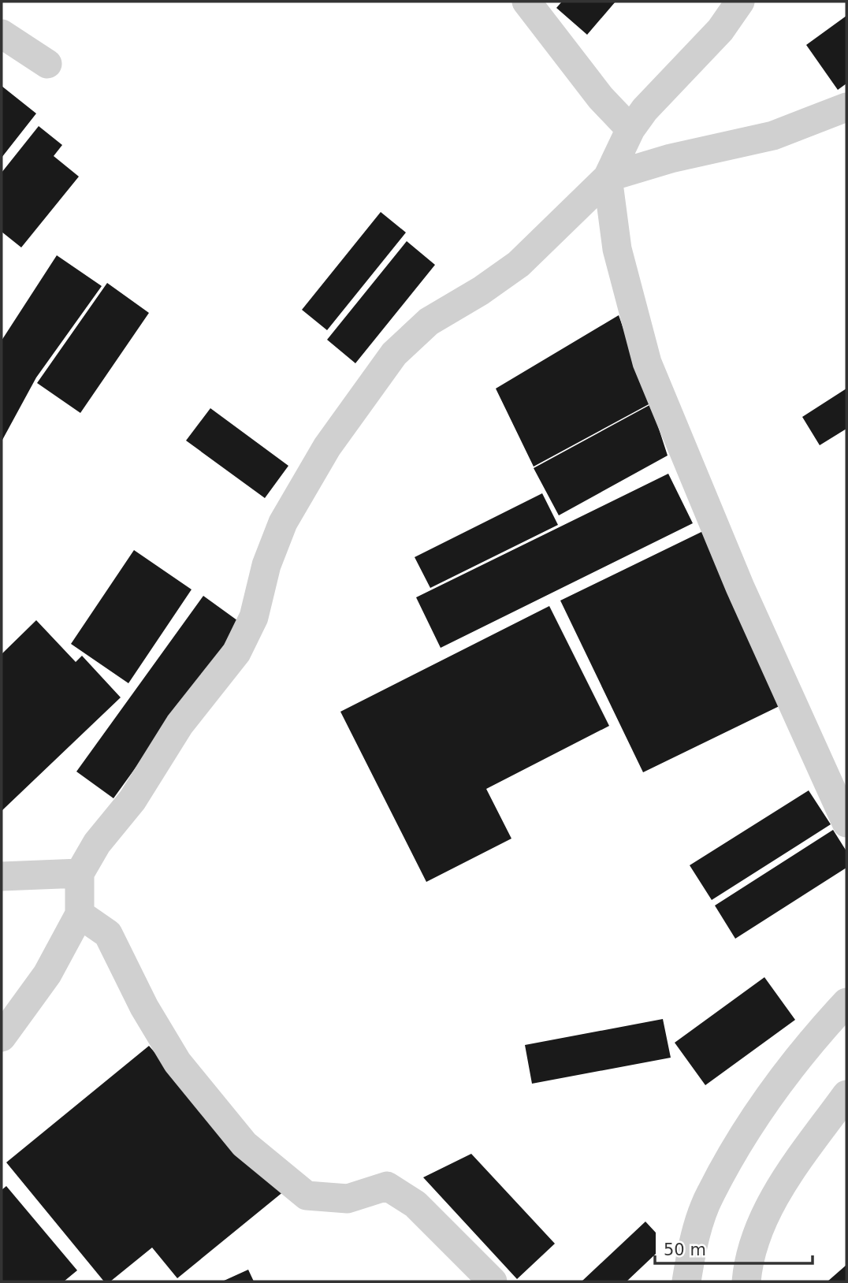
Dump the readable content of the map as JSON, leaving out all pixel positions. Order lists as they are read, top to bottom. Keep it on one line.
{"scale_bar":"50 m"}
